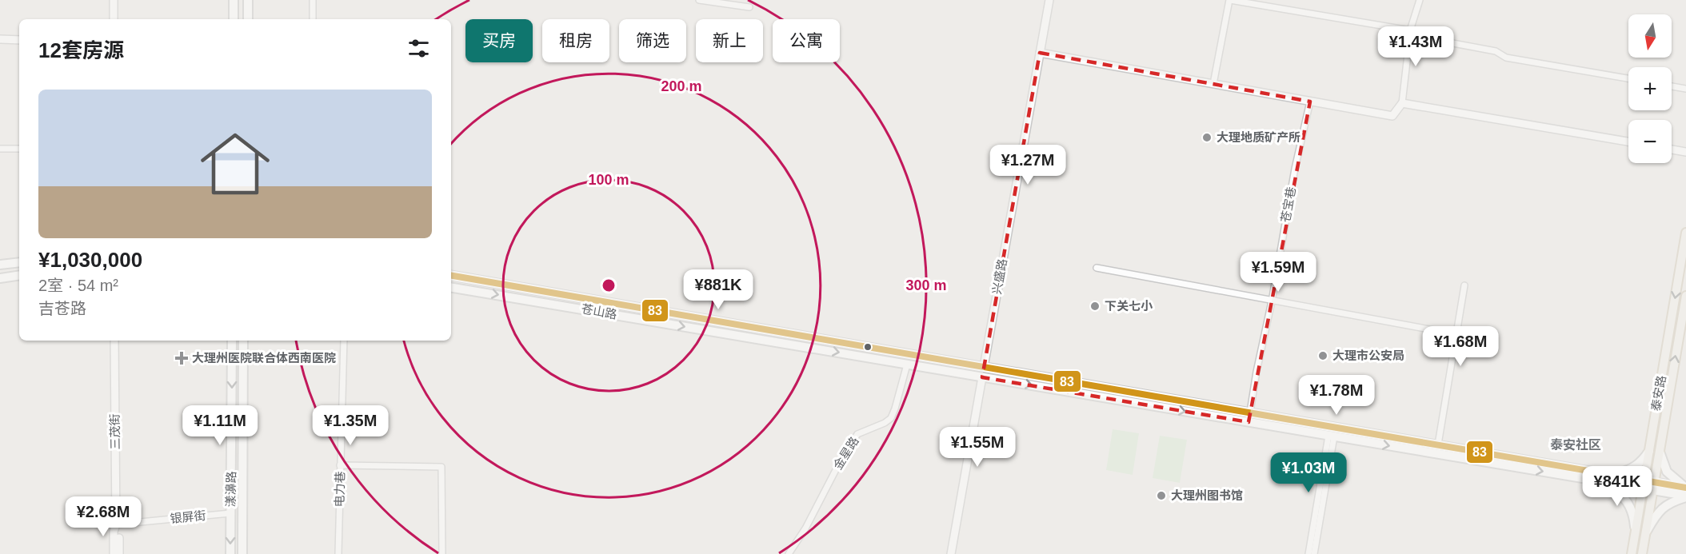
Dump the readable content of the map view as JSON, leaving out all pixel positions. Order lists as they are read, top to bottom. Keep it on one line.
{"streets":{"main road":["兴盛路","苍山路","泰安路","漾濞路"],"street":["苍宝巷","三茂街","金星路","电力巷","银屏街"]},"crossings":[["苍宝巷","苍山路"],["兴盛路","苍山路"],["苍山路","泰安路"],["苍山路","金星路"],["三茂街","银屏街"],["漾濞路","银屏街"]],"districts":["泰安社区"],"places":{"other":["大理地质矿产所","下关七小","大理市公安局","大理州图书馆"],"health":["大理州医院联合体西南医院"]},"lines":["transit line 83"],"north":"bottom","page":{"map_buttons":["+","−"],"chip":["买房","租房","筛选","新上","公寓"],"heading":"12套房源","price":["¥1.43M","¥1.27M","¥1.59M","¥881K","¥1.68M","¥1.78M","¥1.11M","¥1.35M","¥1.55M","¥1.03M","¥841K","¥2.68M"],"list":[{"name":"¥1,030,000","note":"2室 · 54 m² · 吉苍路"}]},"rings":["200 m","100 m","300 m"]}
